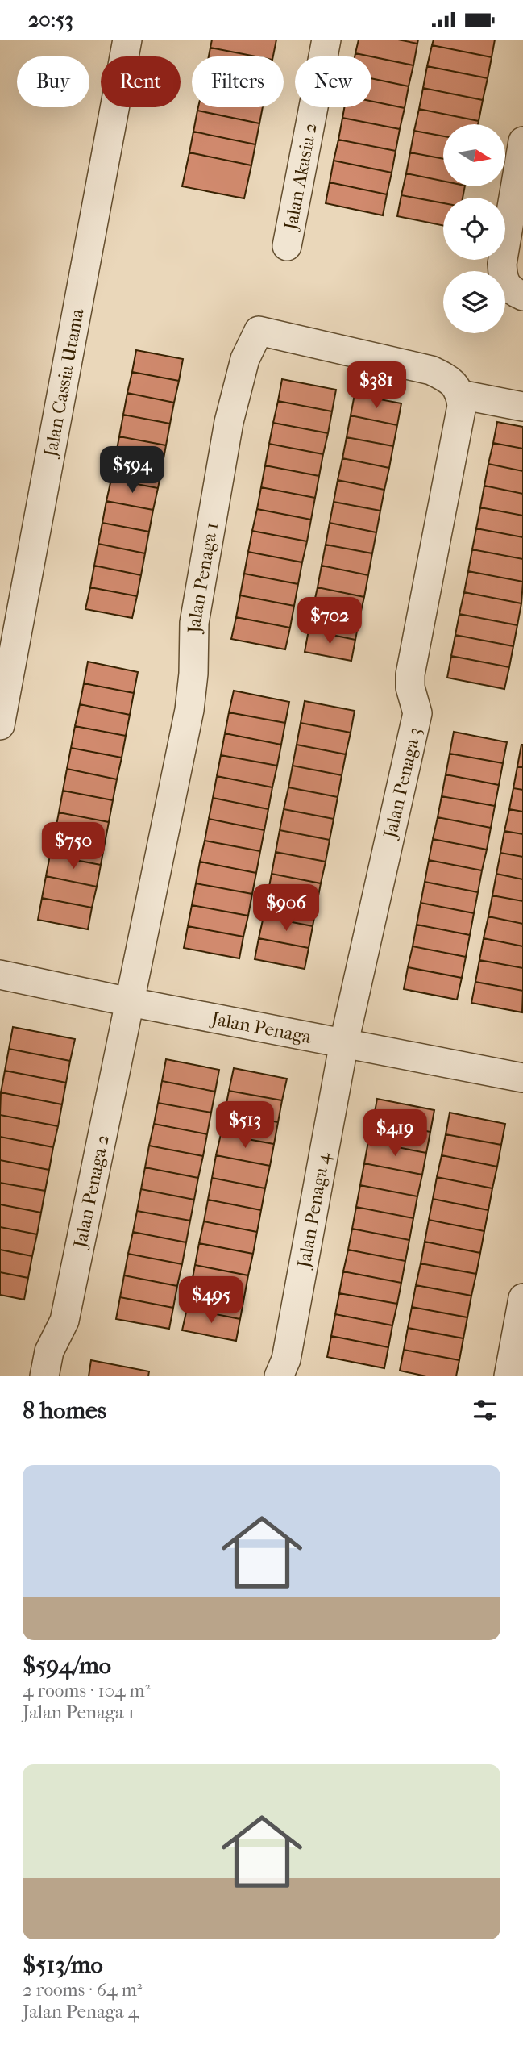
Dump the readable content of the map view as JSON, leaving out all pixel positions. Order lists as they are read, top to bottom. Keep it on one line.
{"streets":{"street":["Jalan Akasia 2","Jalan Cassia Utama","Jalan Penaga 1","Jalan Penaga 3","Jalan Penaga","Jalan Penaga 2","Jalan Penaga 4"]},"crossings":[["Jalan Penaga 1","Jalan Penaga 3"],["Jalan Penaga 1","Jalan Penaga"],["Jalan Penaga 1","Jalan Penaga 2"],["Jalan Penaga 3","Jalan Penaga"],["Jalan Penaga 3","Jalan Penaga 4"],["Jalan Penaga","Jalan Penaga 2"],["Jalan Penaga","Jalan Penaga 4"]],"north":"right","page":{"status":"20:53","chip":["Buy","Rent","Filters","New"],"price":["$381","$594","$702","$750","$906","$513","$419","$495"],"heading":"8 homes","list":[{"name":"$594/mo","note":"4 rooms · 104 m² · Jalan Penaga 1"},{"name":"$513/mo","note":"2 rooms · 64 m² · Jalan Penaga 4"}]}}
